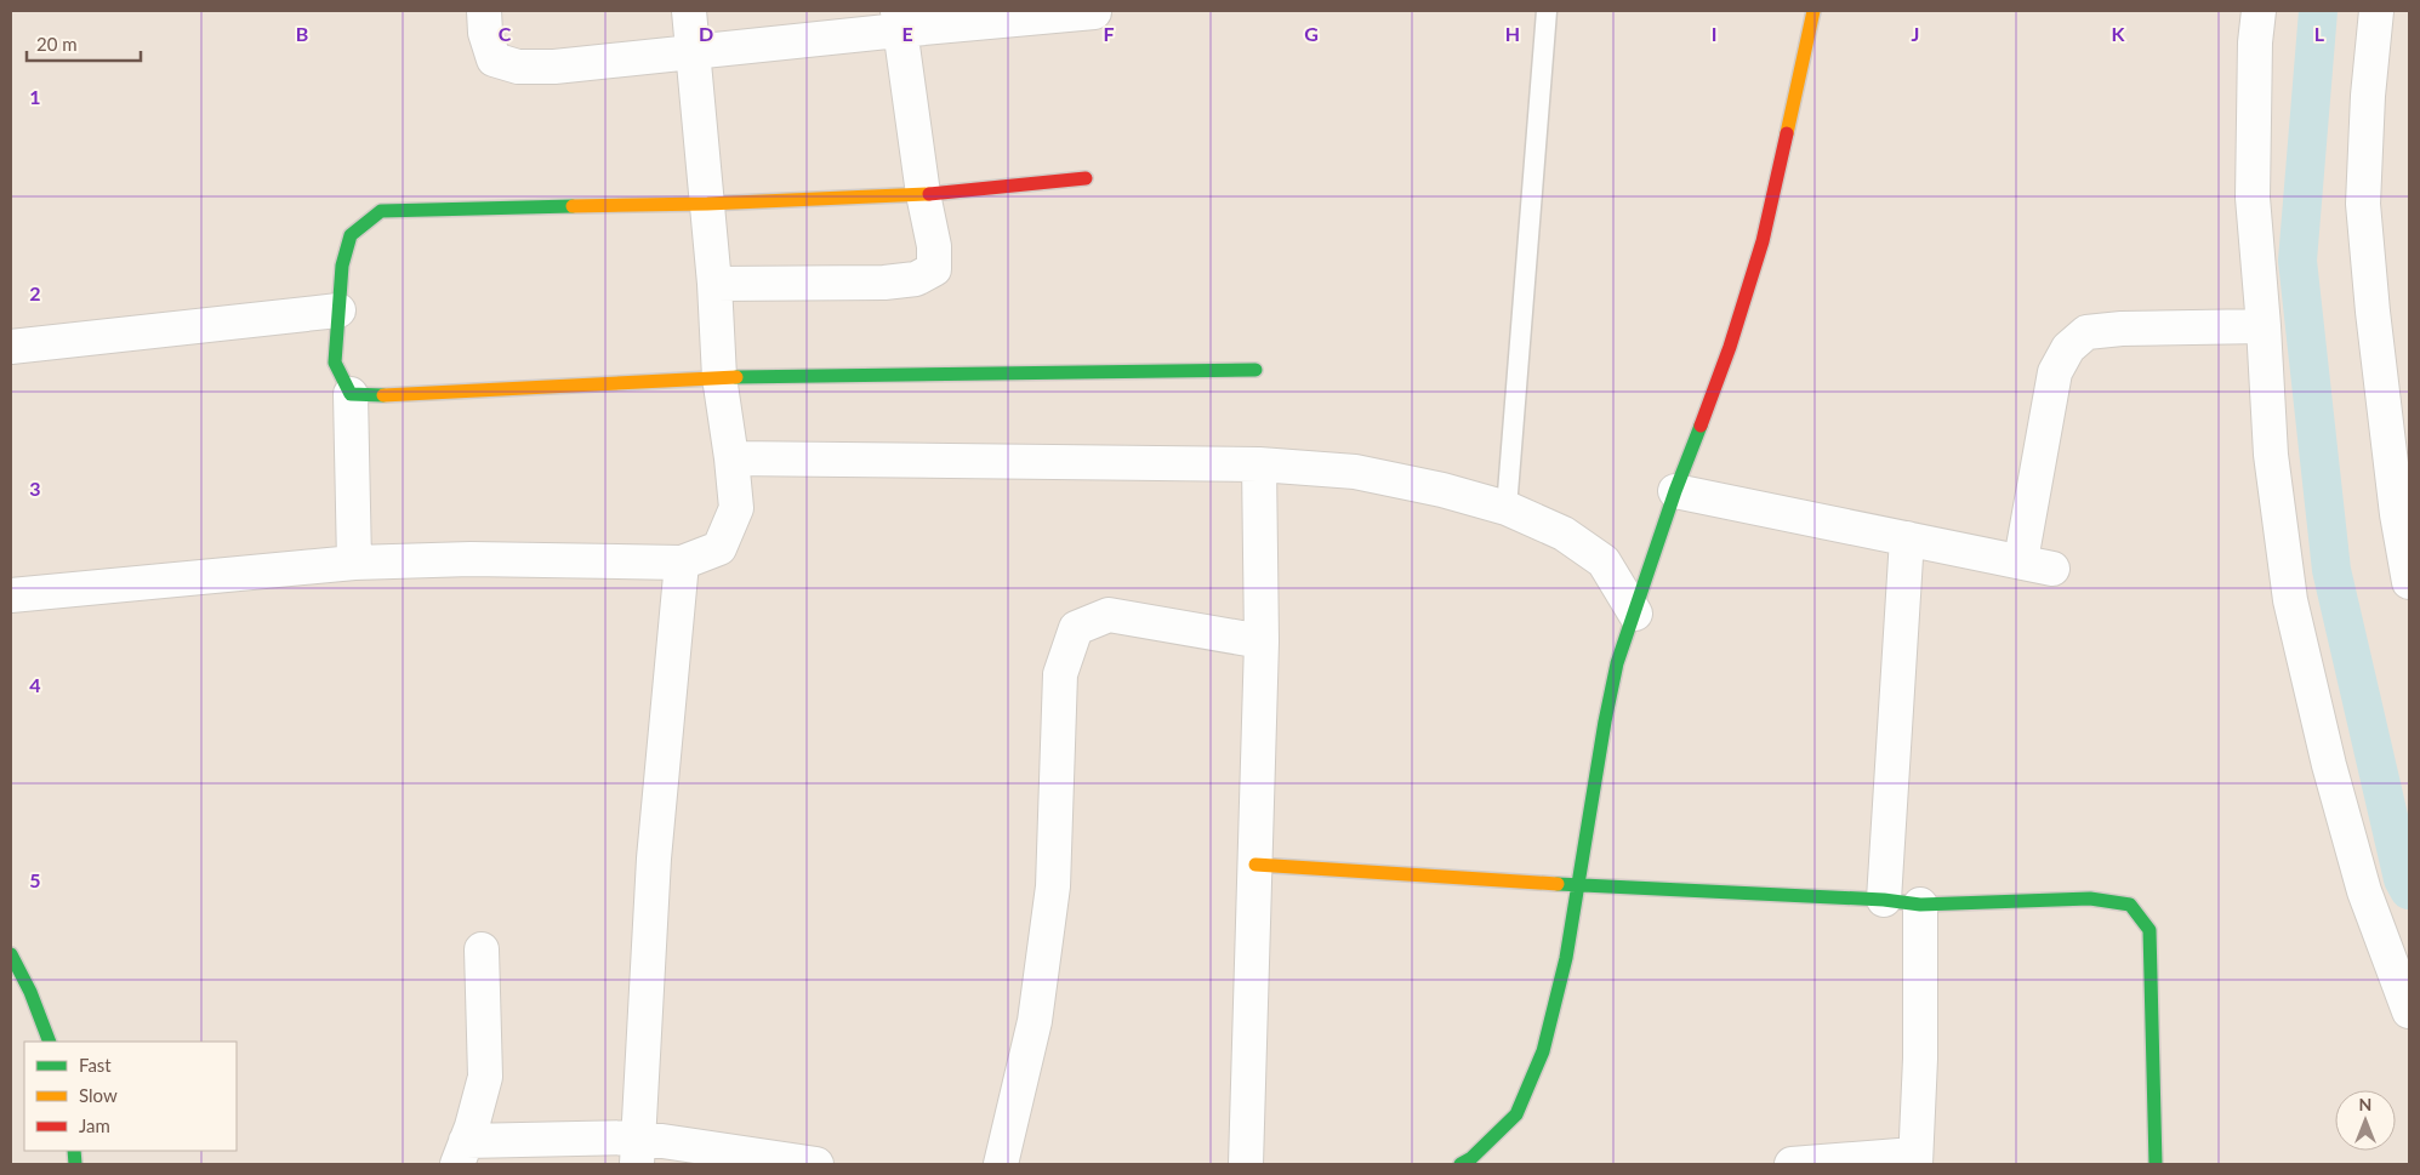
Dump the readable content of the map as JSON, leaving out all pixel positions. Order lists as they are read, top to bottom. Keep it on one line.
{"legend":["Fast","Slow","Jam"],"scale_bar":"20 m","north":"top","grid":{"columns":["B","C","D","E","F","G","H","I","J","K","L"],"rows":["1","2","3","4","5"]}}
